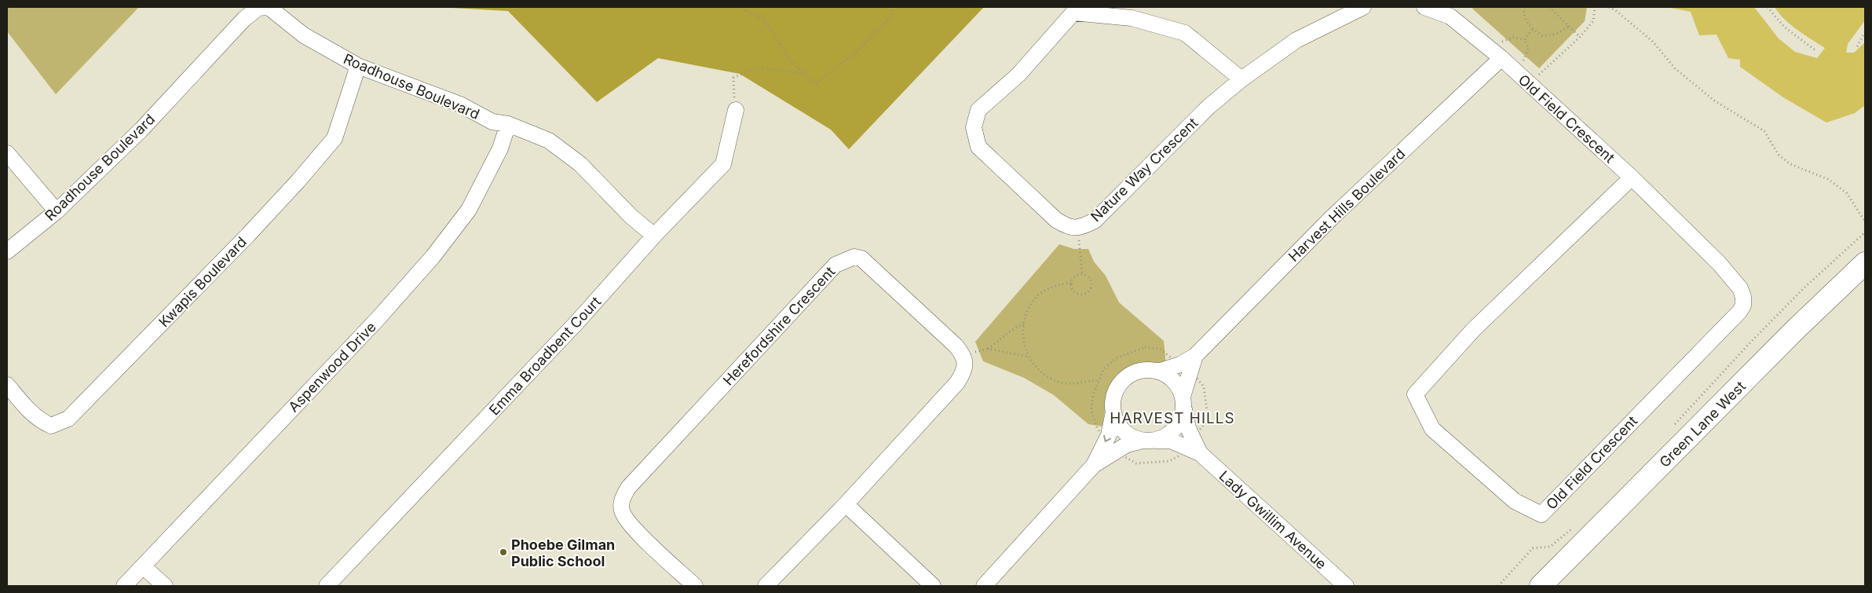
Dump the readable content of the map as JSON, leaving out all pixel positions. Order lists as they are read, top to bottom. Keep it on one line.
{"streets":{"main road":["Green Lane West"],"street":["Roadhouse Boulevard","Old Field Crescent","Nature Way Crescent","Harvest Hills Boulevard","Kwapis Boulevard","Herefordshire Crescent","Emma Broadbent Court","Aspenwood Drive","Lady Gwillim Avenue"]},"crossings":[["Roadhouse Boulevard","Kwapis Boulevard"],["Roadhouse Boulevard","Emma Broadbent Court"],["Roadhouse Boulevard","Aspenwood Drive"],["Old Field Crescent","Harvest Hills Boulevard"],["Harvest Hills Boulevard","Lady Gwillim Avenue"]],"districts":["HARVEST HILLS"],"places":["Phoebe Gilman Public School"]}
